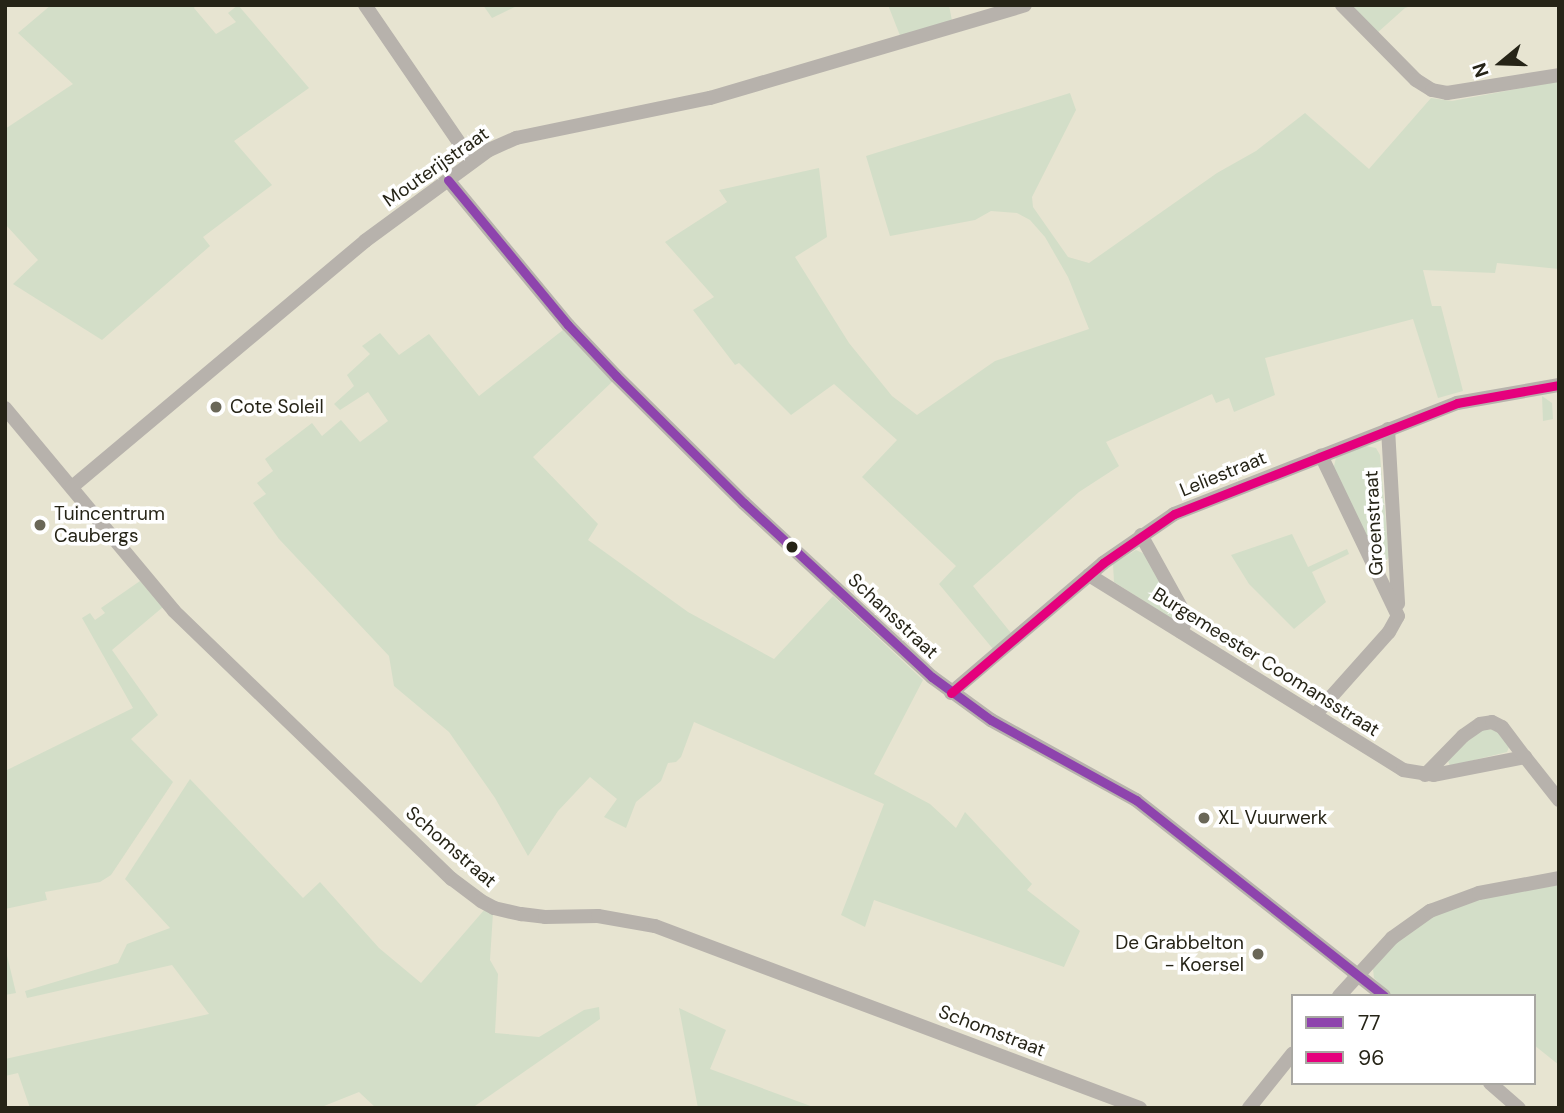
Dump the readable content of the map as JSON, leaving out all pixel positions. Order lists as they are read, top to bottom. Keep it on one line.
{"streets":{"street":["Mouterijstraat","Leliestraat","Groenstraat","Schansstraat","Burgemeester Coomansstraat","Schomstraat"]},"crossings":[["Mouterijstraat","Schansstraat"],["Mouterijstraat","Schomstraat"],["Leliestraat","Groenstraat"],["Leliestraat","Schansstraat"],["Leliestraat","Burgemeester Coomansstraat"]],"places":["Cote Soleil","Tuincentrum Caubergs","XL Vuurwerk","De Grabbelton - Koersel"],"lines":["transit line 77","transit line 96"],"legend":["77","96"],"north":"left"}
